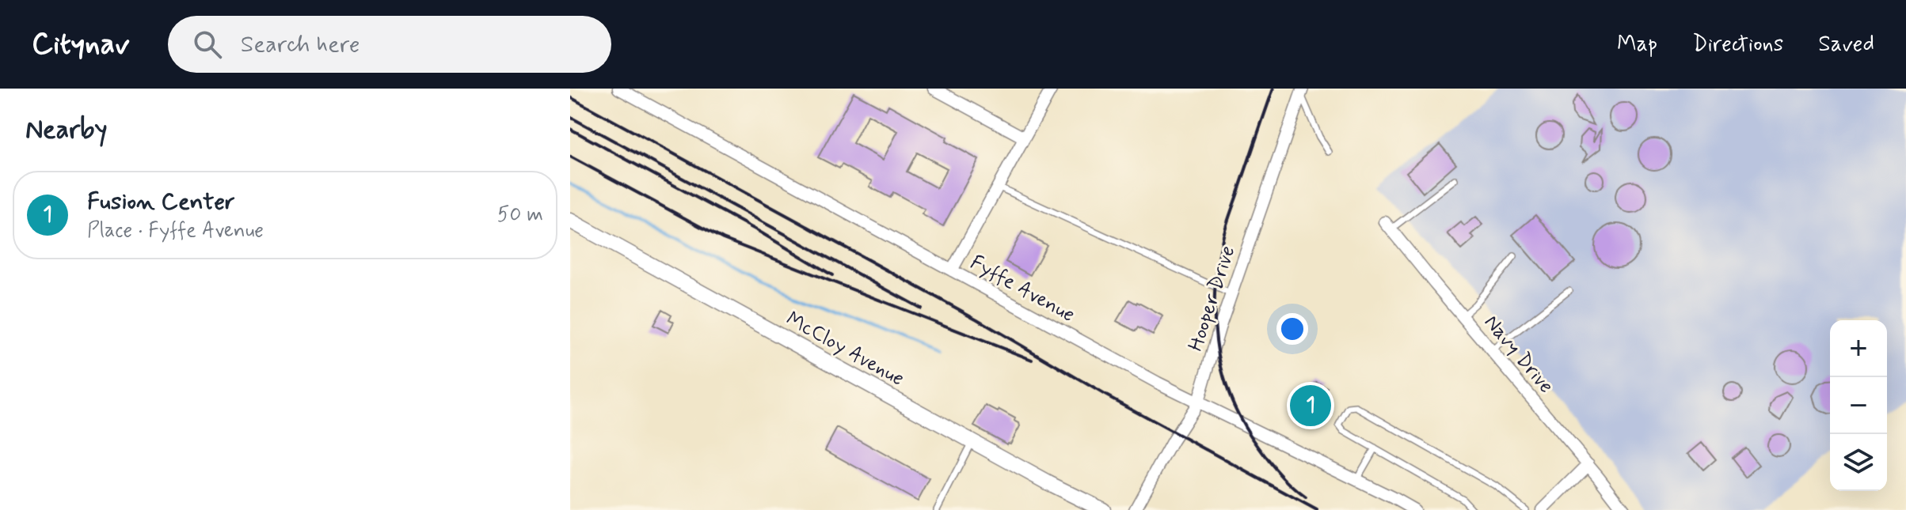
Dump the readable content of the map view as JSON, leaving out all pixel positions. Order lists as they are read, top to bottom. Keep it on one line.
{"streets":{"street":["Fyffe Avenue","Hooper Drive","McCloy Avenue","Navy Drive"]},"crossings":[["Fyffe Avenue","Hooper Drive"]],"page":{"header":"Citynav","search":"Search here","nav":["Map","Directions","Saved"],"heading":"Nearby","list":[{"mark":"1","name":"Fusion Center","note":"Place · Fyffe Avenue","value":"50 m"}],"map_buttons":["+","−"],"pins":"1"}}
